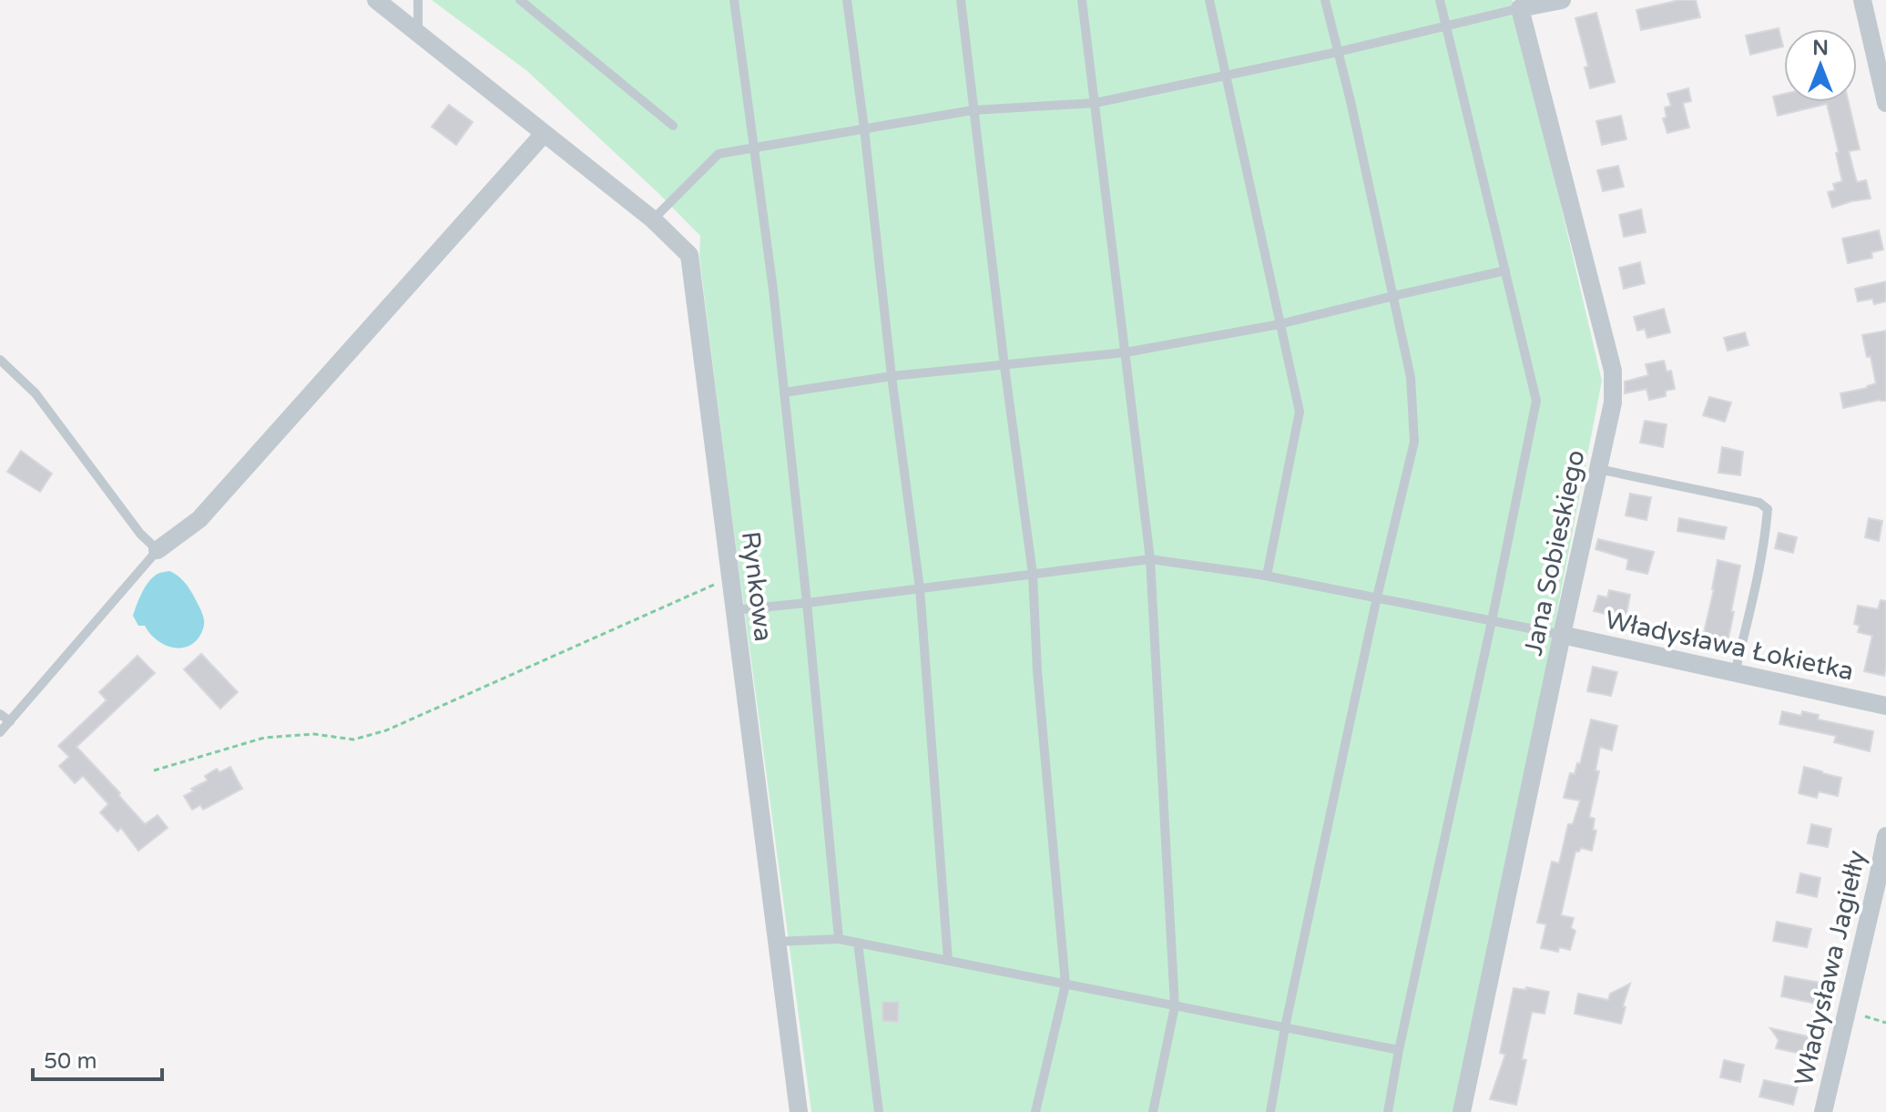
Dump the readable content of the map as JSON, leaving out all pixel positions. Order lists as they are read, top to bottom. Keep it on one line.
{"streets":{"street":["Jana Sobieskiego","Rynkowa","Władysława Łokietka","Władysława Jagiełły"]},"crossings":[["Jana Sobieskiego","Władysława Łokietka"]],"scale_bar":"50 m","north":"top"}
